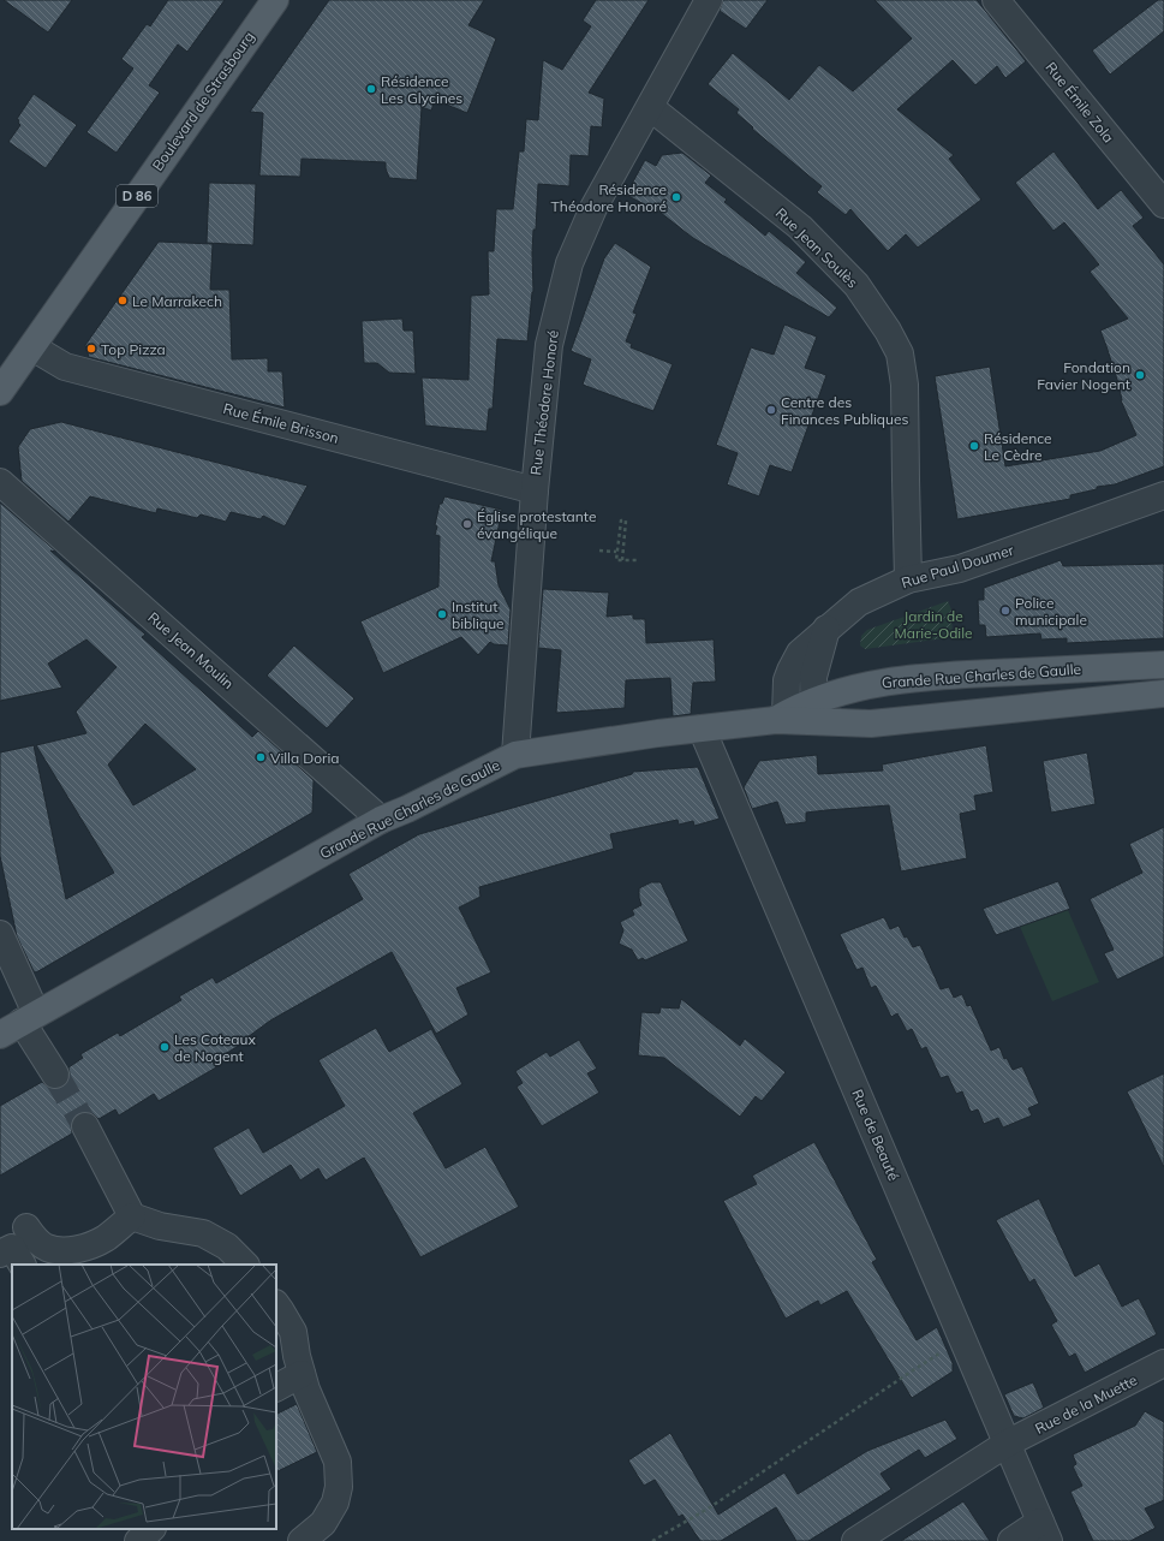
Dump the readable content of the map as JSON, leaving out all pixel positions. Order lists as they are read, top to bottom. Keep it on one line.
{"streets":{"main road":["Boulevard de Strasbourg","D 86","Grande Rue Charles de Gaulle"],"street":["Rue Émile Zola","Rue Jean Soulès","Rue Théodore Honoré","Rue Émile Brisson","Rue Paul Doumer","Rue Jean Moulin","Rue de Beauté","Rue de la Muette"]},"crossings":[["Boulevard de Strasbourg","Rue Émile Brisson"],["Rue Jean Soulès","Rue Théodore Honoré"],["Rue Jean Soulès","Rue Paul Doumer"],["Rue Théodore Honoré","Rue Émile Brisson"],["Rue Théodore Honoré","Grande Rue Charles de Gaulle"],["Rue Paul Doumer","Grande Rue Charles de Gaulle"],["Rue Jean Moulin","Grande Rue Charles de Gaulle"],["Grande Rue Charles de Gaulle","Rue de Beauté"],["Rue de Beauté","Rue de la Muette"]],"parks":["Jardin de Marie-Odile"],"places":["Résidence Les Glycines","Résidence Théodore Honoré","Le Marrakech","Top Pizza","Fondation Favier Nogent","Centre des Finances Publiques","Résidence Le Cèdre","Église protestante évangélique","Police municipale","Institut biblique","Villa Doria","Les Coteaux de Nogent"]}
